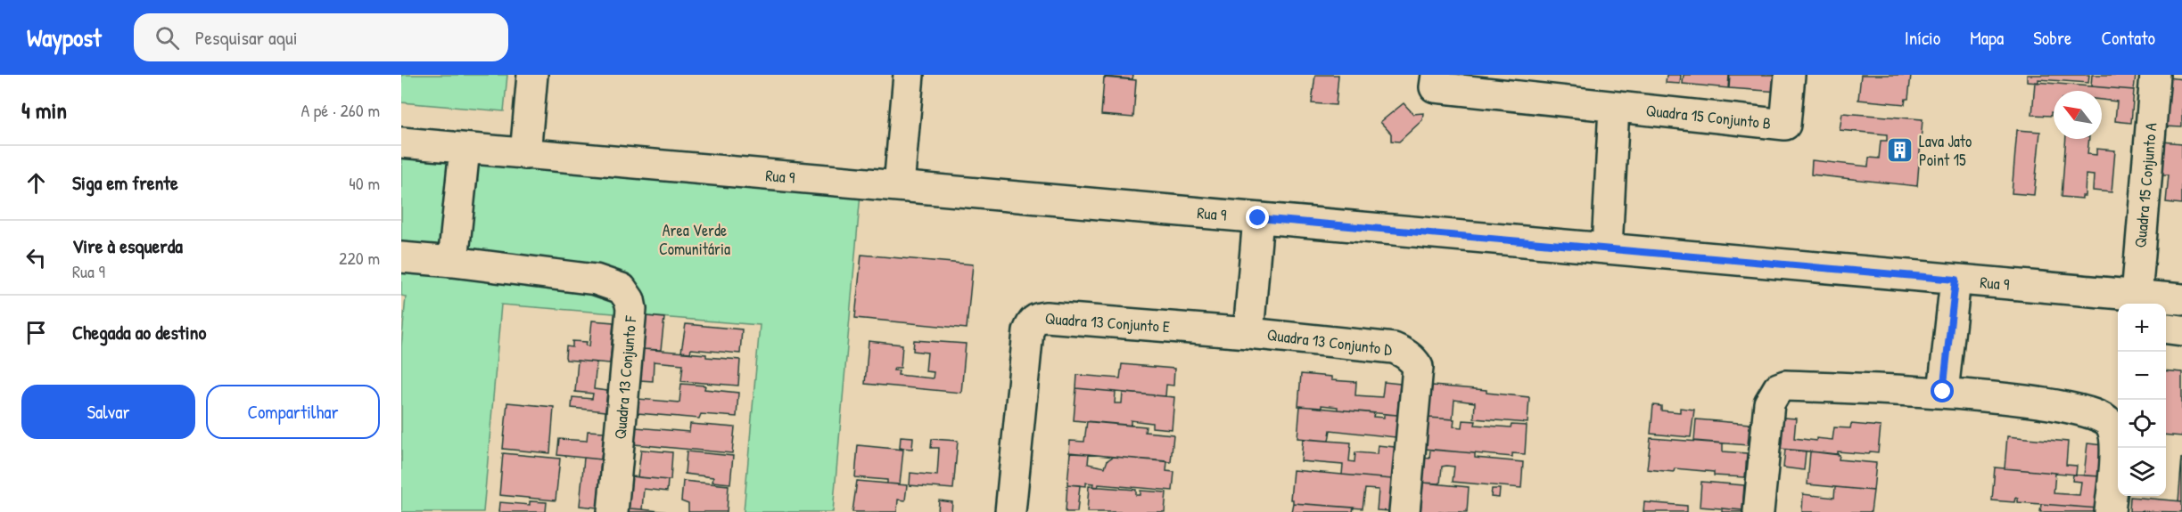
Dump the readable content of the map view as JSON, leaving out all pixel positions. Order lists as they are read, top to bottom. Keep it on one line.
{"streets":{"street":["Quadra 15 Conjunto B","Rua 9","Quadra 15 Conjunto A","Quadra 13 Conjunto E","Quadra 13 Conjunto D","Quadra 13 Conjunto F"]},"crossings":[["Rua 9","Quadra 15 Conjunto A"],["Quadra 13 Conjunto E","Quadra 13 Conjunto D"]],"parks":["Area Verde Comunitária"],"places":{"building":["Lava Jato Point 15"]},"north":"top left","page":{"header":"Waypost","search":"Pesquisar aqui","nav":["Início","Mapa","Sobre","Contato"],"heading":["4 min","A pé · 260 m"],"list":[["Siga em frente","40 m"],["Vire à esquerda","Rua 9","220 m"],"Chegada ao destino"],"map_buttons":["+","−"],"buttons":["Salvar","Compartilhar"]}}
